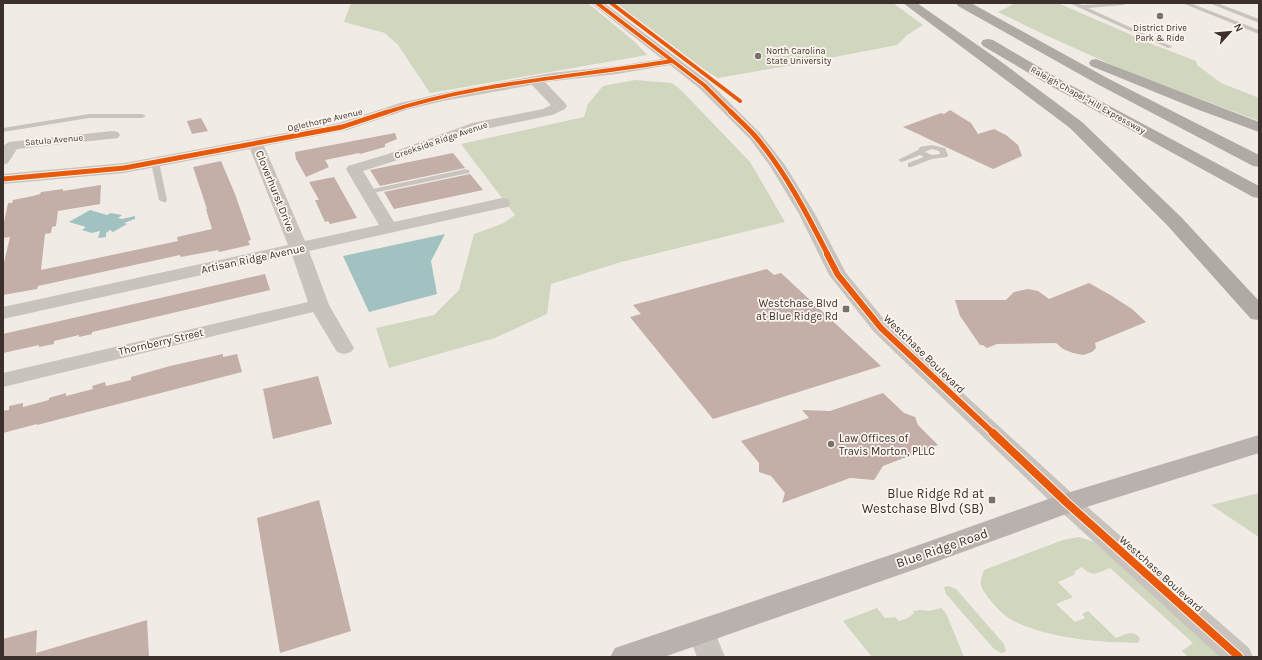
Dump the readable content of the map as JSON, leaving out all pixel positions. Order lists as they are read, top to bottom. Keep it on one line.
{"streets":{"highway":["Raleigh Chapel–Hill Expressway"],"main road":["Blue Ridge Road"],"street":["Oglethorpe Avenue","Satula Avenue","Creekside Ridge Avenue","Cloverhurst Drive","Artisan Ridge Avenue","Thornberry Street","Westchase Boulevard"]},"crossings":[["Oglethorpe Avenue","Creekside Ridge Avenue"],["Oglethorpe Avenue","Cloverhurst Drive"],["Oglethorpe Avenue","Westchase Boulevard"],["Creekside Ridge Avenue","Artisan Ridge Avenue"],["Cloverhurst Drive","Artisan Ridge Avenue"],["Cloverhurst Drive","Thornberry Street"],["Westchase Boulevard","Blue Ridge Road"]],"places":{"other":["District Drive Park & Ride","North Carolina State University","Law Offices of Travis Morton, PLLC"],"transit":["Westchase Blvd at Blue Ridge Rd","Blue Ridge Rd at Westchase Blvd (SB)"]},"north":"top right"}
